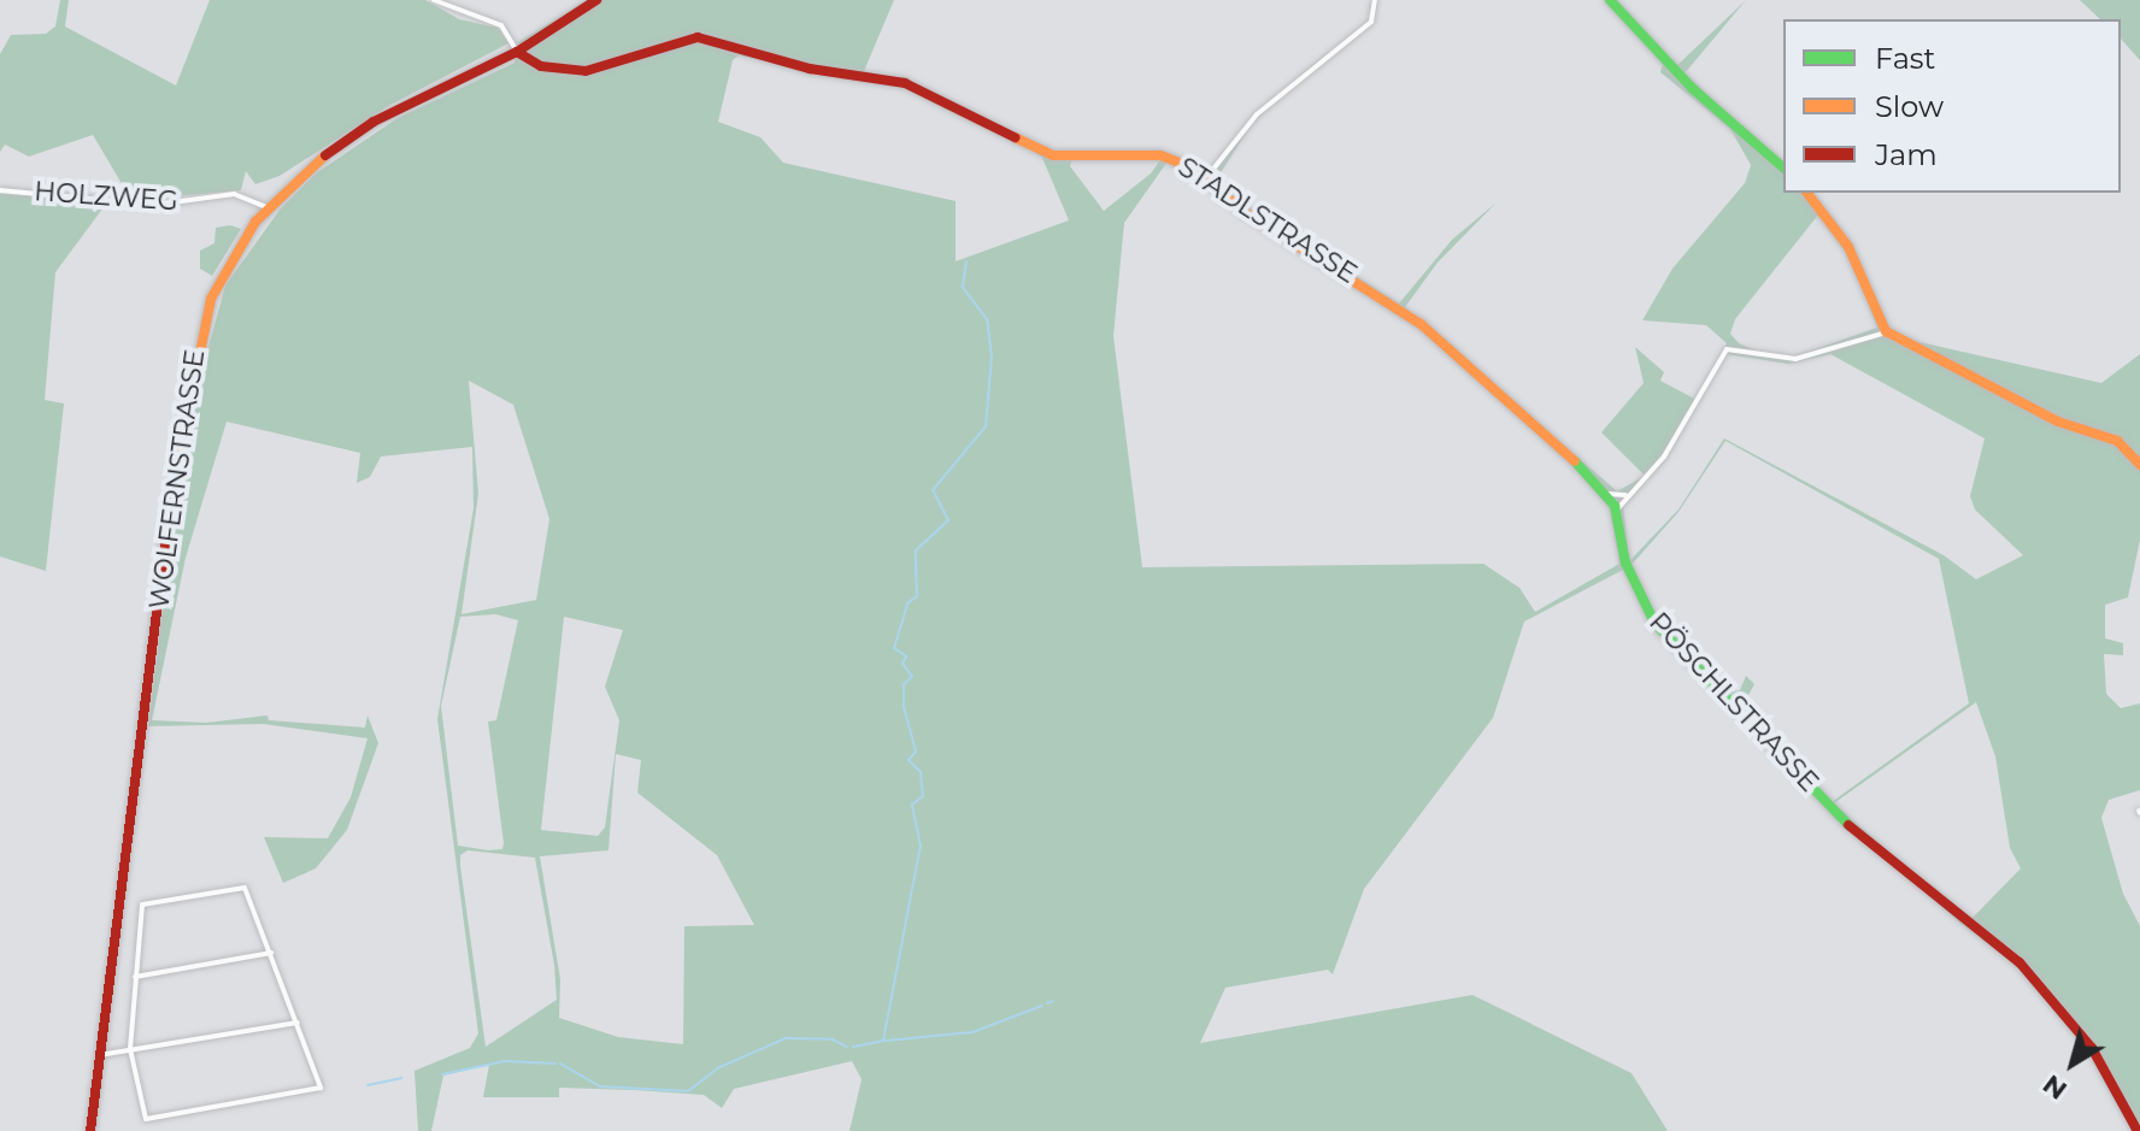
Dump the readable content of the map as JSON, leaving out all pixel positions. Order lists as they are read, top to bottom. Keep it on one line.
{"streets":{"street":["HOLZWEG","STADLSTRASSE","WOLFERNSTRASSE","PÖSCHLSTRASSE"]},"crossings":[["HOLZWEG","WOLFERNSTRASSE"],["STADLSTRASSE","WOLFERNSTRASSE"],["STADLSTRASSE","PÖSCHLSTRASSE"]],"legend":["Fast","Slow","Jam"],"north":"bottom left"}
